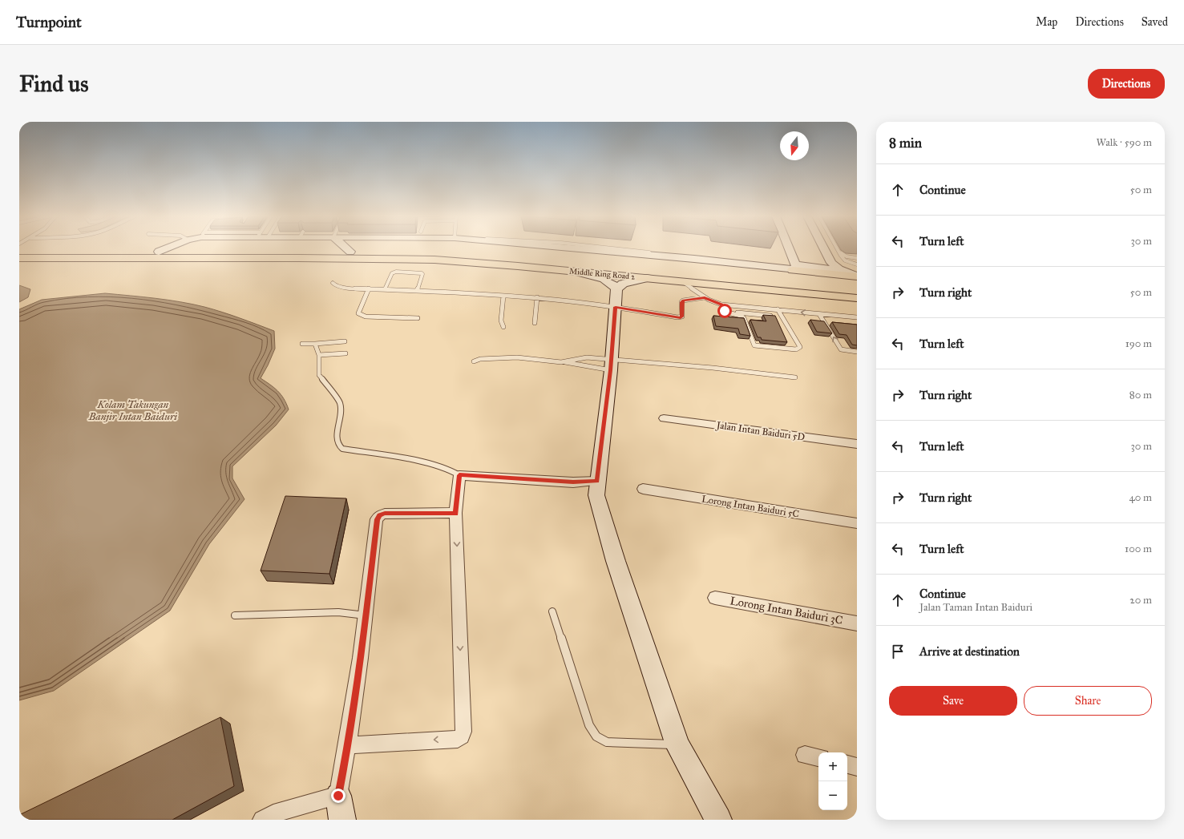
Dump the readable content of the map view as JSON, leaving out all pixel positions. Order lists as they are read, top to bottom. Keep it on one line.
{"streets":{"highway":["Middle Ring Road 2"],"street":["Jalan Intan Baiduri 5D","Lorong Intan Baiduri 5C","Lorong Intan Baiduri 3C"]},"water":["Kolam Takungan Banjir Intan Baiduri"],"north":"bottom","page":{"header":"Turnpoint","nav":["Map","Directions","Saved"],"buttons":["Directions",["Save","Share"]],"title":"Find us","heading":["8 min","Walk · 590 m"],"list":[["Continue","50 m"],["Turn left","30 m"],["Turn right","50 m"],["Turn left","190 m"],["Turn right","80 m"],["Turn left","30 m"],["Turn right","40 m"],["Turn left","100 m"],["Continue","Jalan Taman Intan Baiduri","20 m"],"Arrive at destination"],"map_buttons":["+","−"]}}
